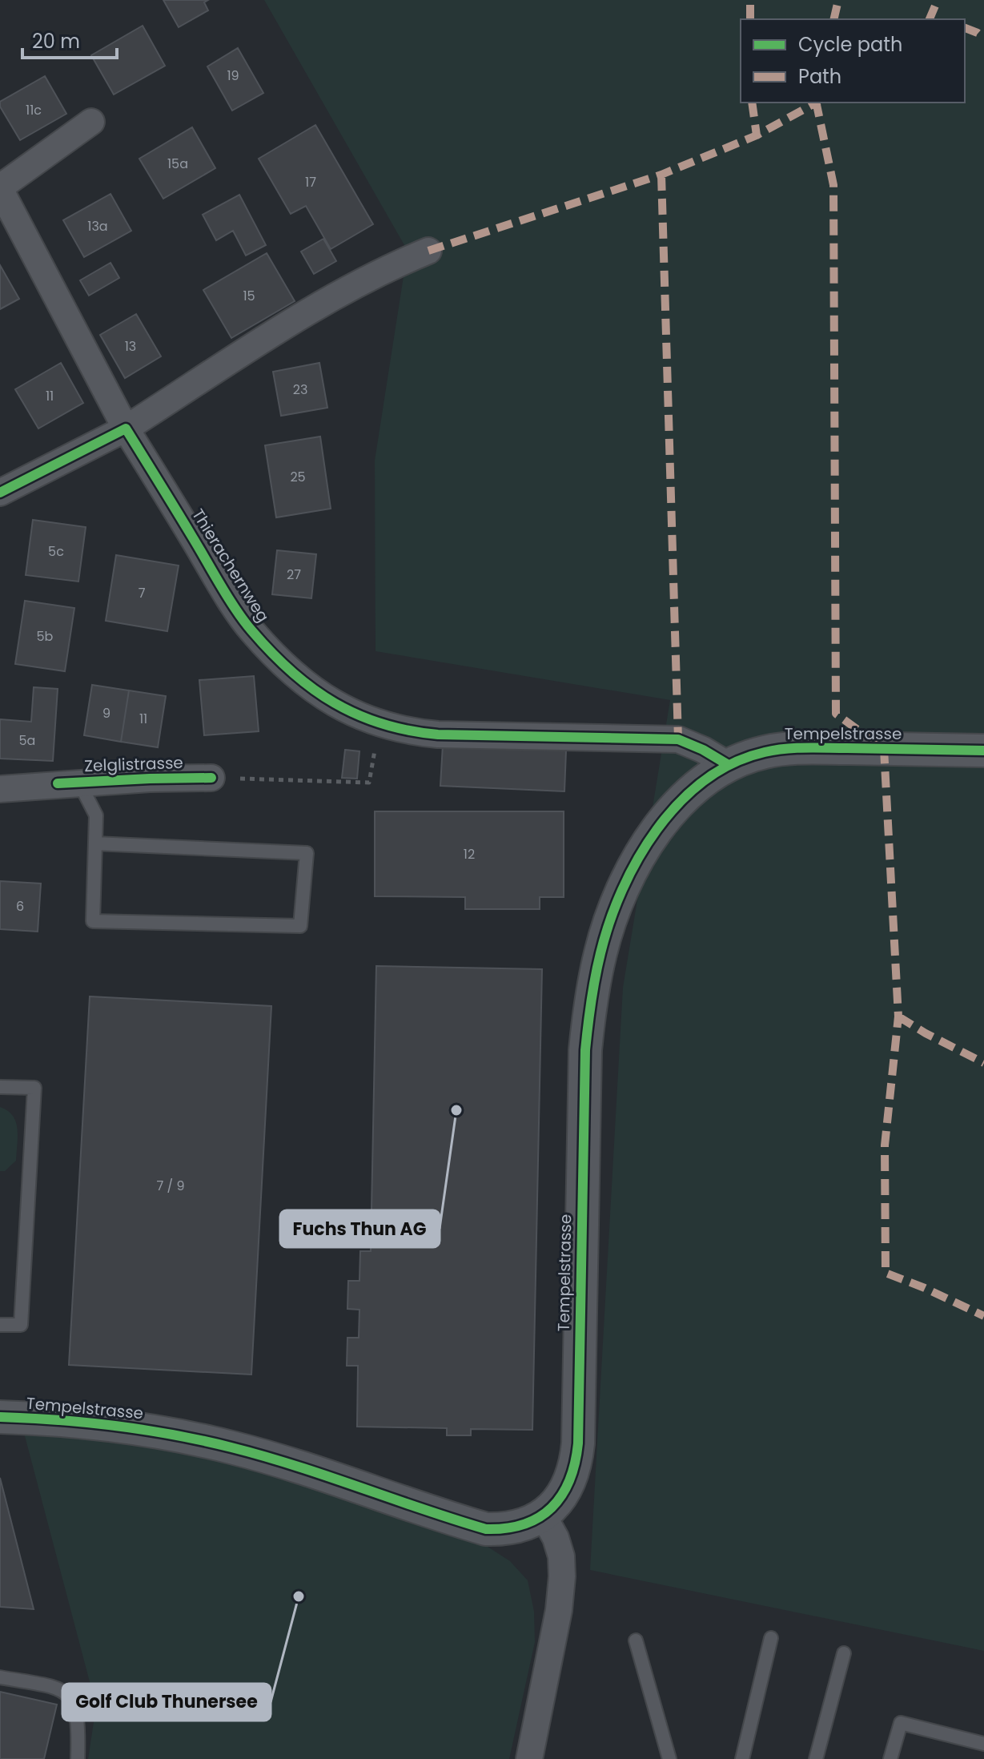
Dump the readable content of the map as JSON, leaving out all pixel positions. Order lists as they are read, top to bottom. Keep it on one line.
{"streets":{"street":["Thierachernweg","Tempelstrasse","Zelglistrasse"]},"crossings":[["Thierachernweg","Tempelstrasse"]],"places":["Fuchs Thun AG","Golf Club Thunersee"],"house_numbers":["19","11c","15a","17","13a","15","13","23","11","25","5c","27","7","5b","9","11","5a","12","6","7 / 9"],"legend":["Cycle path","Path"],"scale_bar":"20 m"}
